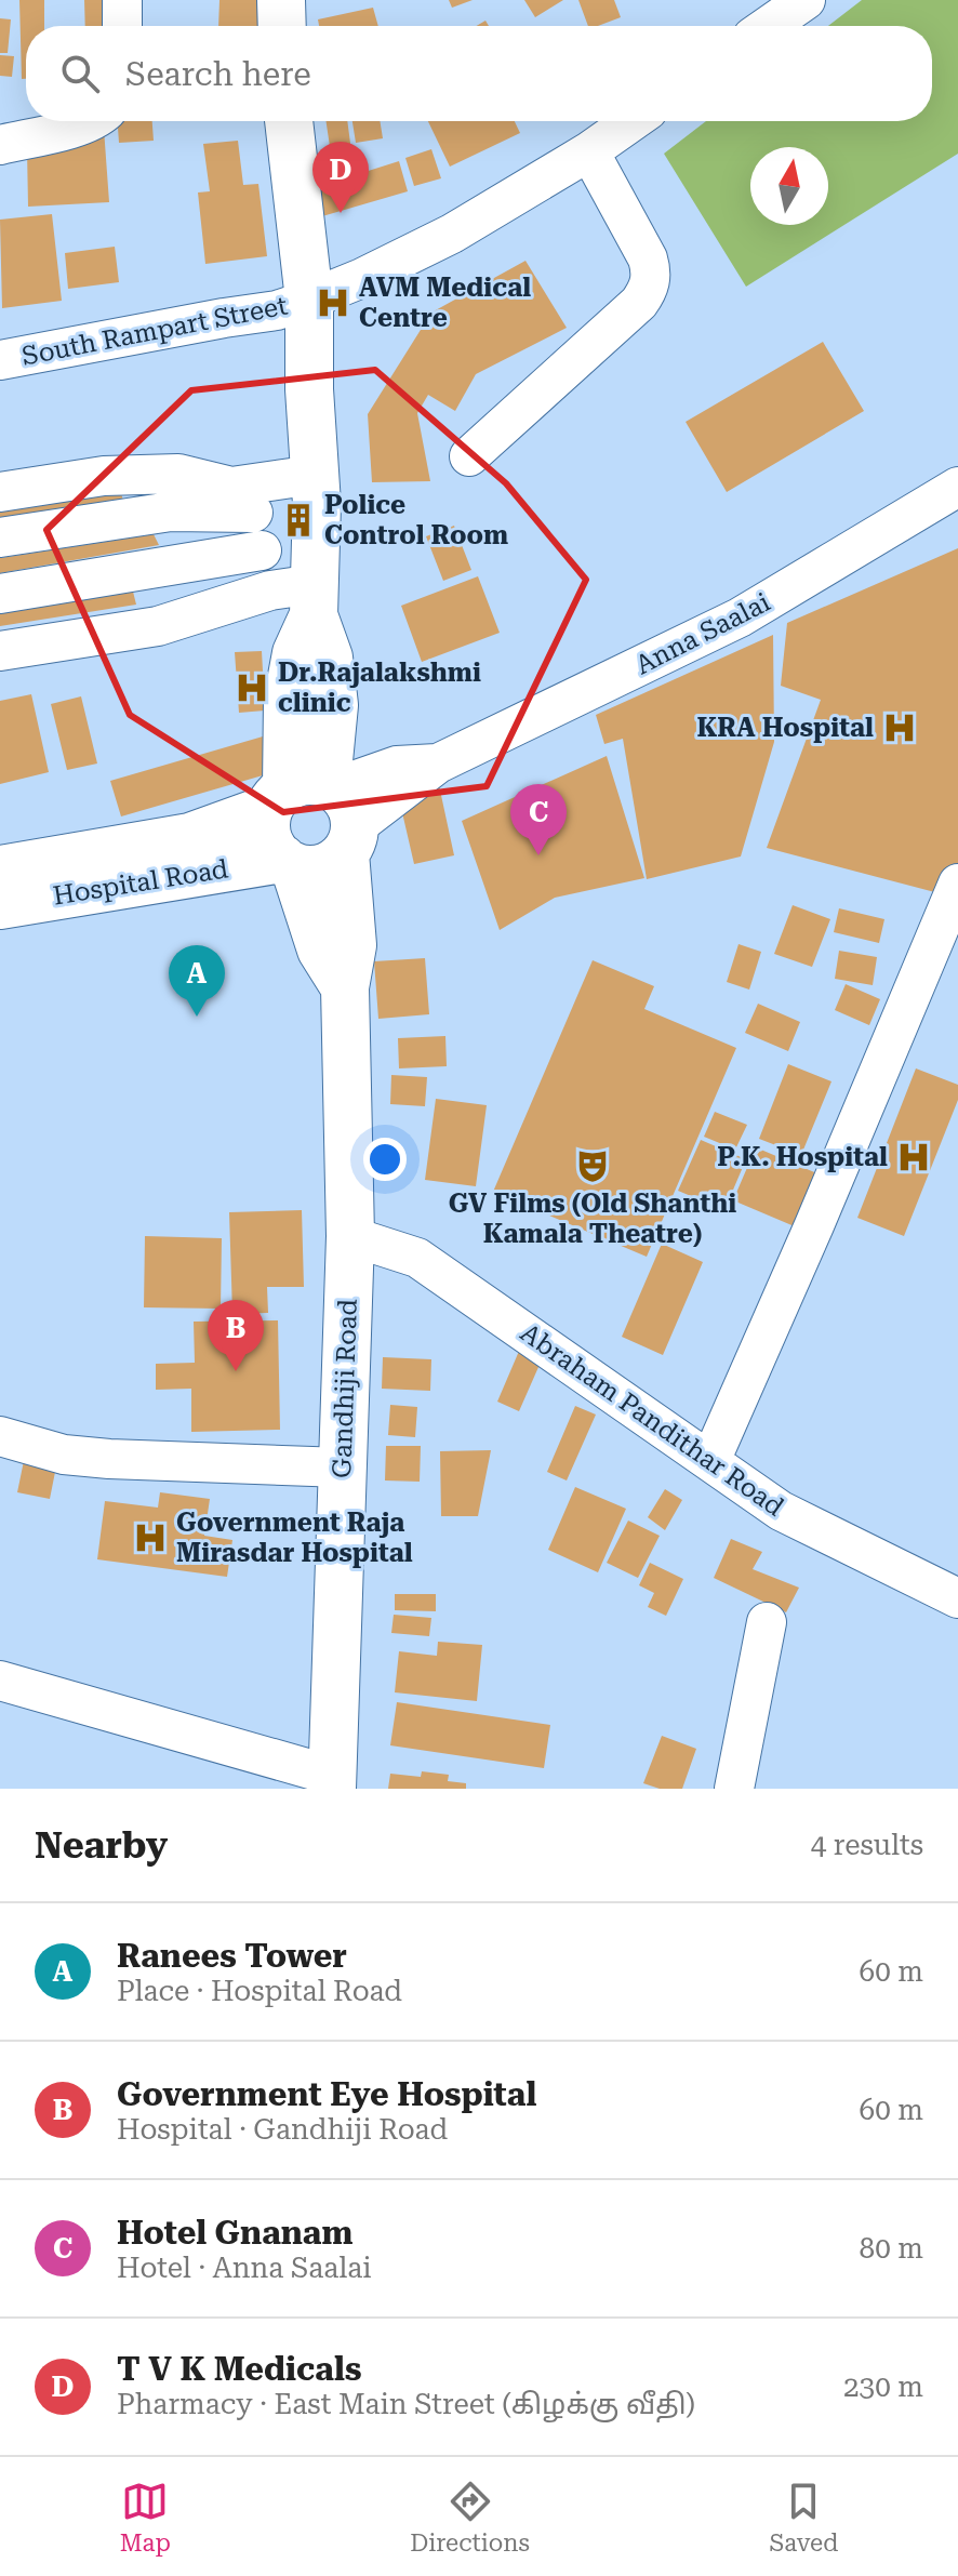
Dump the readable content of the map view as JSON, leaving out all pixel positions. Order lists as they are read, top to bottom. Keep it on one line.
{"streets":{"main road":["Hospital Road","Gandhiji Road"],"street":["South Rampart Street","Anna Saalai","Abraham Pandithar Road"]},"crossings":[["Anna Saalai","Hospital Road"],["Anna Saalai","Gandhiji Road"],["Hospital Road","Gandhiji Road"],["Gandhiji Road","Abraham Pandithar Road"]],"places":{"hospital":["AVM Medical Centre","Dr.Rajalakshmi clinic","KRA Hospital","P.K. Hospital","Government Raja Mirasdar Hospital"],"building":["Police Control Room"],"theatre":["GV Films (Old Shanthi Kamala Theatre)"]},"north":"top","page":{"search":"Search here","pins":["D","C","A","B"],"heading":["Nearby","4 results"],"list":[{"mark":"A","name":"Ranees Tower","note":"Place · Hospital Road","value":"60 m"},{"mark":"B","name":"Government Eye Hospital","note":"Hospital · Gandhiji Road","value":"60 m"},{"mark":"C","name":"Hotel Gnanam","note":"Hotel · Anna Saalai","value":"80 m"},{"mark":"D","name":"T V K Medicals","note":"Pharmacy · East Main Street (கிழக்கு வீதி)","value":"230 m"}],"nav":["Map","Directions","Saved"]}}
